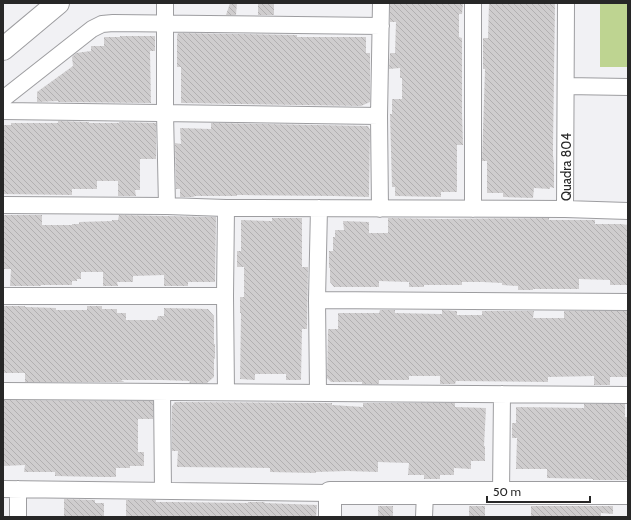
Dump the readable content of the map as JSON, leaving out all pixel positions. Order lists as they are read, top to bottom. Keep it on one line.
{"streets":{"street":["Quadra 804"]},"scale_bar":"50 m"}
